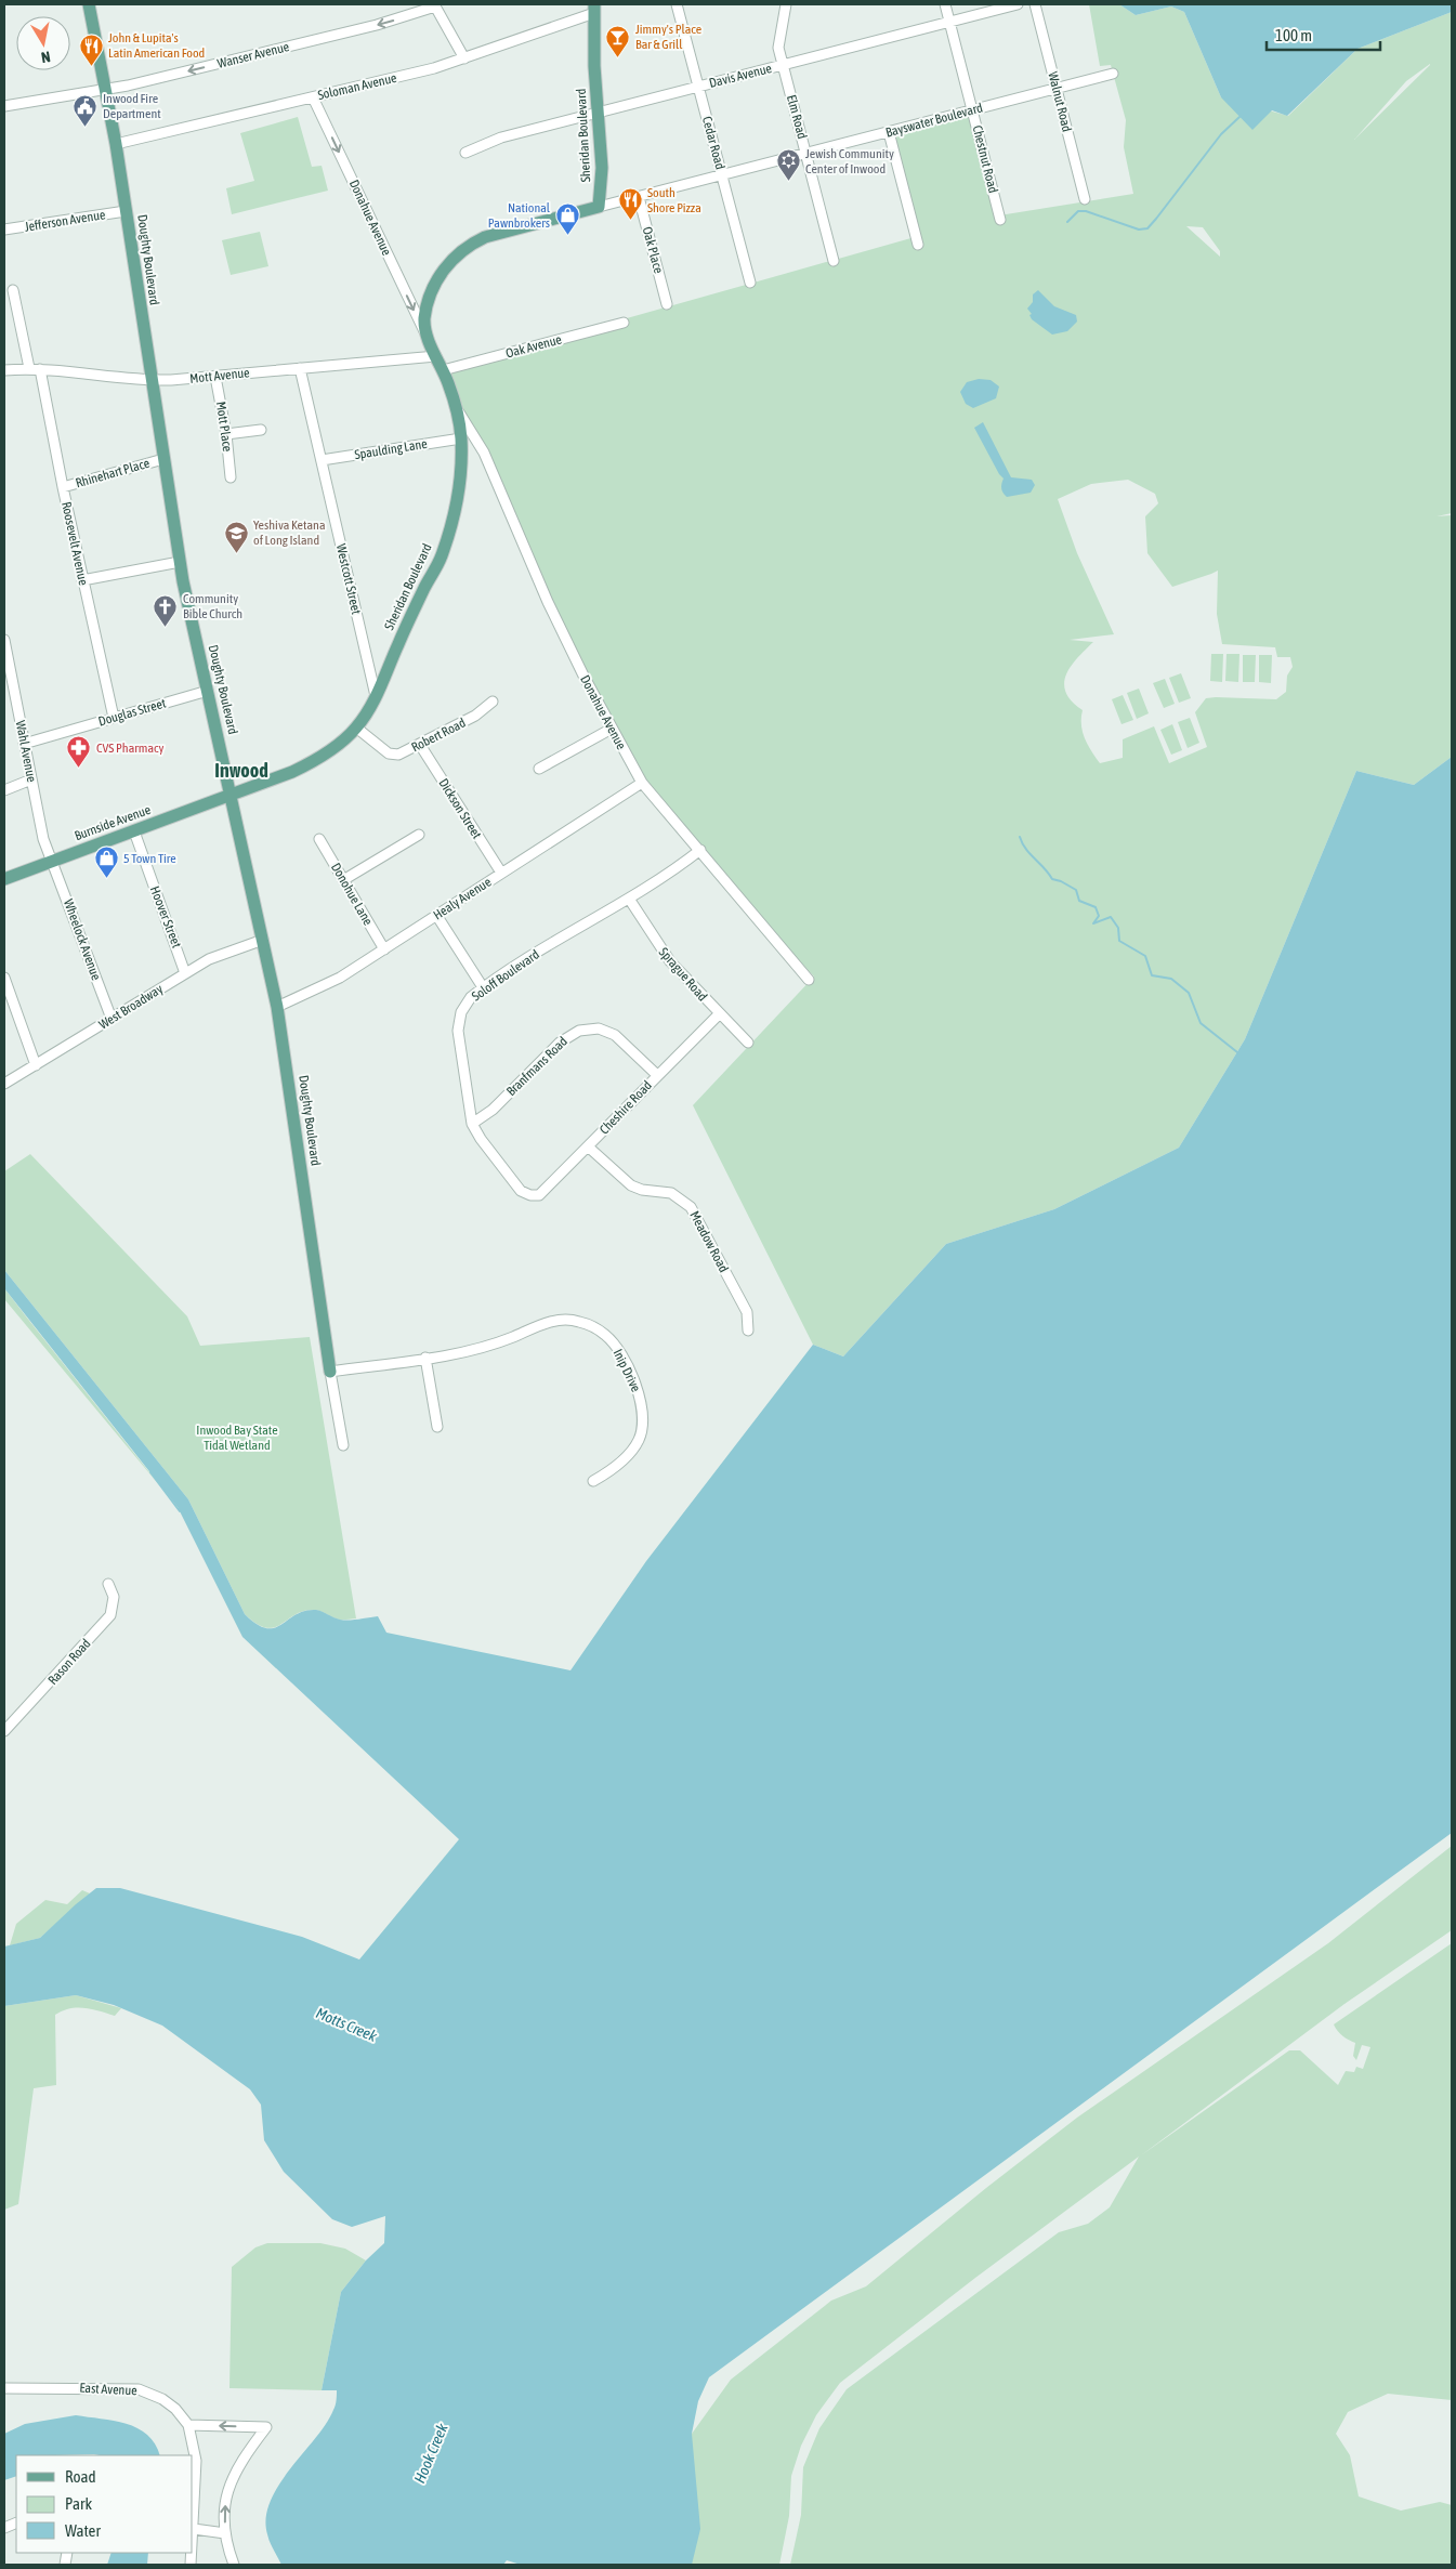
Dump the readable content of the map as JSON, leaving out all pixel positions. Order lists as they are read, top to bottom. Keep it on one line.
{"streets":{"main road":["Sheridan Boulevard","Doughty Boulevard","Burnside Avenue"],"street":["Wanser Avenue","Davis Avenue","Soloman Avenue","Walnut Road","Elm Road","Bayswater Boulevard","Cedar Road","Chestnut Road","Donahue Avenue","Jefferson Avenue","Oak Place","Oak Avenue","Mott Avenue","Mott Place","Spaulding Lane","Rhinehart Place","Roosevelt Avenue","Westcott Street","Douglas Street","Robert Road","Wahl Avenue","Dickson Street","Donohue Lane","Healy Avenue","Hoover Street","Wheelock Avenue","Sprague Road","Soloff Boulevard","West Broadway","Branfmans Road","Cheshire Road","Meadow Road","Inip Drive","Rason Road","East Avenue"]},"crossings":[["Wanser Avenue","Doughty Boulevard"],["Davis Avenue","Elm Road"],["Davis Avenue","Sheridan Boulevard"],["Davis Avenue","Cedar Road"],["Davis Avenue","Chestnut Road"],["Soloman Avenue","Sheridan Boulevard"],["Soloman Avenue","Donahue Avenue"],["Soloman Avenue","Doughty Boulevard"],["Walnut Road","Bayswater Boulevard"],["Elm Road","Bayswater Boulevard"],["Bayswater Boulevard","Sheridan Boulevard"],["Bayswater Boulevard","Cedar Road"],["Bayswater Boulevard","Chestnut Road"],["Bayswater Boulevard","Oak Place"],["Sheridan Boulevard","Donahue Avenue"],["Sheridan Boulevard","Doughty Boulevard"],["Sheridan Boulevard","Oak Avenue"],["Sheridan Boulevard","Mott Avenue"],["Sheridan Boulevard","Spaulding Lane"],["Sheridan Boulevard","Westcott Street"],["Sheridan Boulevard","Robert Road"],["Sheridan Boulevard","Burnside Avenue"],["Donahue Avenue","Healy Avenue"],["Donahue Avenue","Soloff Boulevard"],["Jefferson Avenue","Doughty Boulevard"],["Doughty Boulevard","Mott Avenue"],["Doughty Boulevard","Rhinehart Place"],["Doughty Boulevard","Douglas Street"],["Doughty Boulevard","Burnside Avenue"],["Doughty Boulevard","Healy Avenue"],["Doughty Boulevard","West Broadway"],["Doughty Boulevard","Inip Drive"],["Mott Avenue","Mott Place"],["Mott Avenue","Roosevelt Avenue"],["Mott Avenue","Westcott Street"],["Spaulding Lane","Westcott Street"],["Rhinehart Place","Roosevelt Avenue"],["Roosevelt Avenue","Douglas Street"],["Douglas Street","Wahl Avenue"],["Robert Road","Dickson Street"],["Wahl Avenue","Burnside Avenue"],["Wahl Avenue","Wheelock Avenue"],["Dickson Street","Healy Avenue"],["Burnside Avenue","Hoover Street"],["Burnside Avenue","Wheelock Avenue"],["Donohue Lane","Healy Avenue"],["Hoover Street","West Broadway"],["Wheelock Avenue","West Broadway"],["Sprague Road","Soloff Boulevard"],["Sprague Road","Cheshire Road"],["Soloff Boulevard","Branfmans Road"],["Soloff Boulevard","Cheshire Road"],["Branfmans Road","Cheshire Road"],["Cheshire Road","Meadow Road"]],"one_way":["Wanser Avenue"],"districts":["Inwood"],"water":["Motts Creek","Hook Creek"],"parks":["Inwood Bay State Tidal Wetland"],"places":{"bar":["Jimmy's Place Bar & Grill"],"restaurant":["John & Lupita's Latin American Food","South Shore Pizza"],"public building":["Inwood Fire Department"],"synagogue":["Jewish Community Center of Inwood"],"shop":["National Pawnbrokers","5 Town Tire"],"school or university":["Yeshiva Ketana of Long Island"],"church":["Community Bible Church"],"pharmacy":["CVS Pharmacy"]},"legend":["Road","Park","Water"],"scale_bar":"100 m","north":"bottom"}
